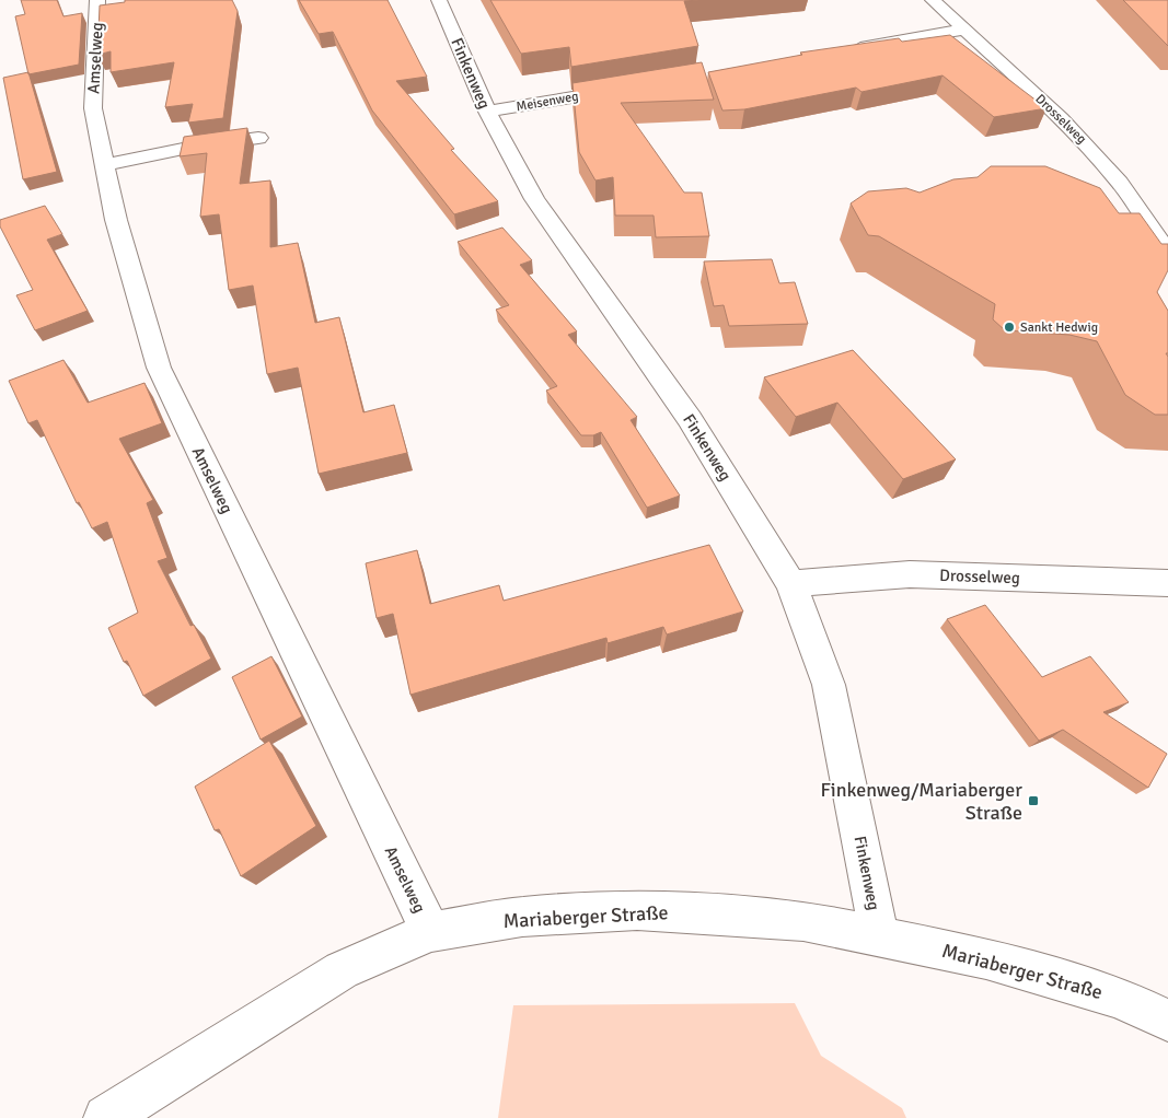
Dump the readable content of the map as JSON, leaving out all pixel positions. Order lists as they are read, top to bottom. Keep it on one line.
{"streets":{"street":["Amselweg","Finkenweg","Meisenweg","Drosselweg","Mariaberger Straße"]},"crossings":[["Amselweg","Mariaberger Straße"],["Finkenweg","Meisenweg"],["Finkenweg","Drosselweg"],["Finkenweg","Mariaberger Straße"]],"places":{"other":["Sankt Hedwig"],"transit":["Finkenweg/Mariaberger Straße"]}}
